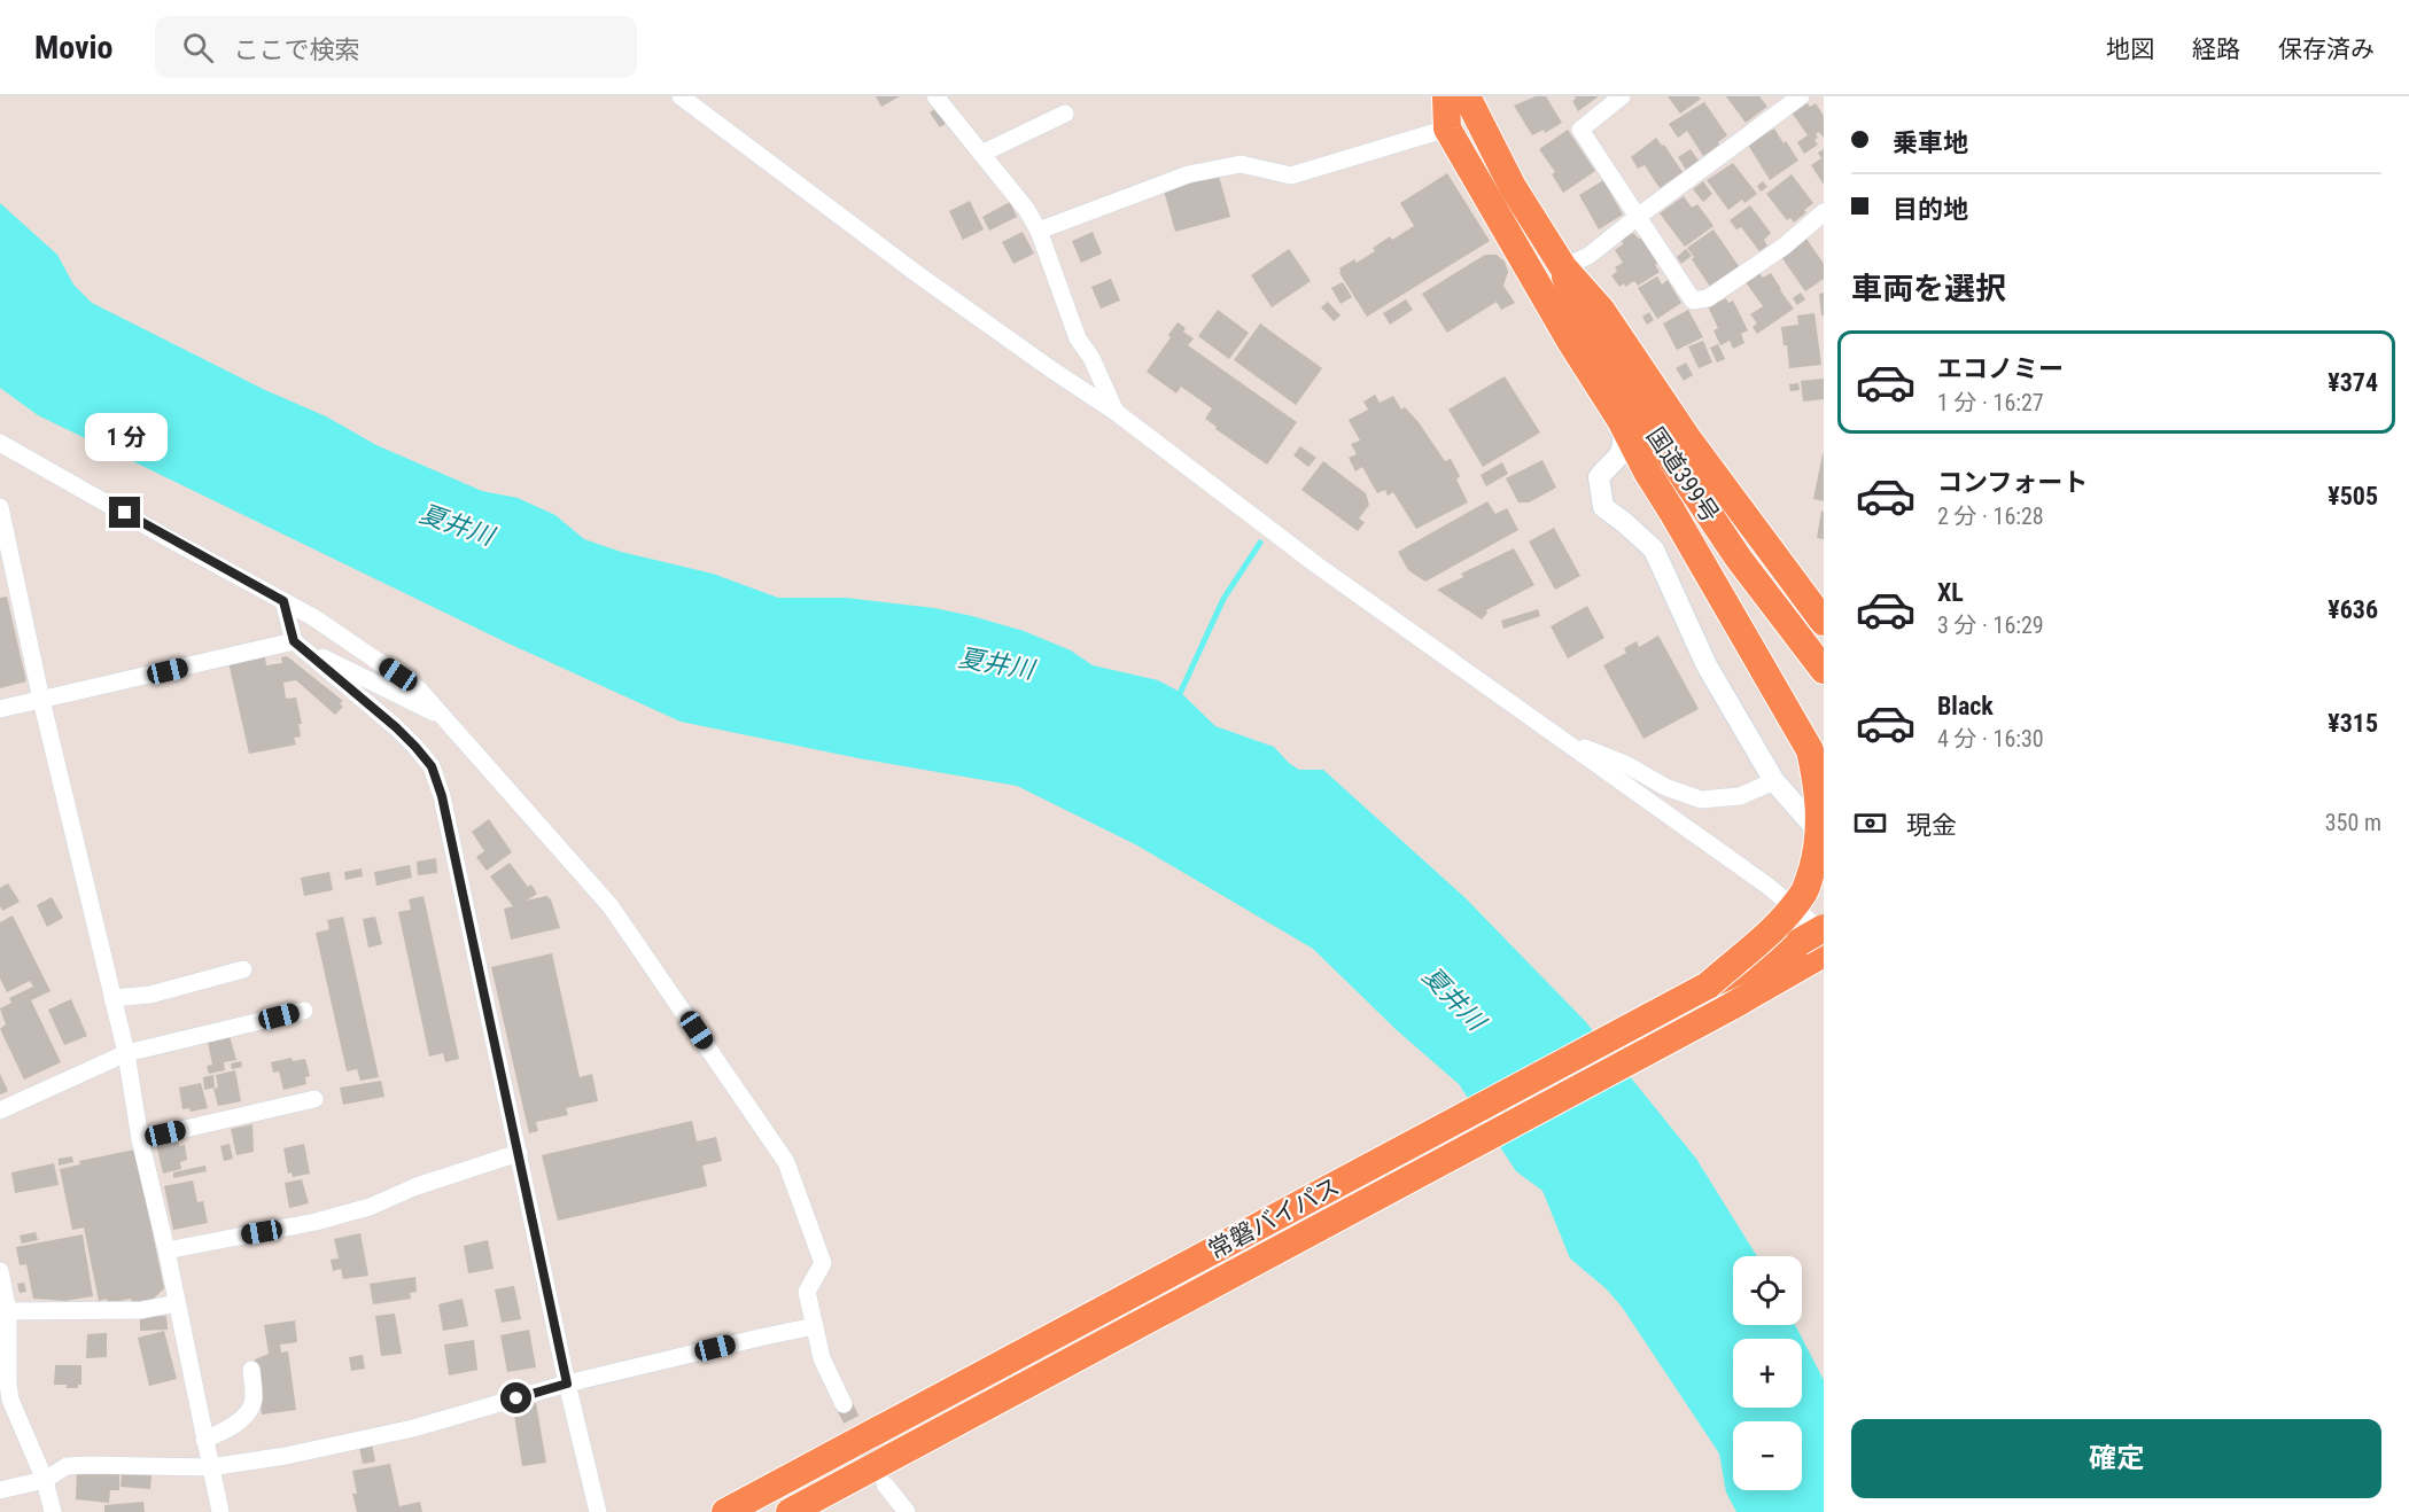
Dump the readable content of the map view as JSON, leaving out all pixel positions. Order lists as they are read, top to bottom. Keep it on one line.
{"streets":{"highway":["国道399号","常磐バイパス"]},"water":["夏井川"],"page":{"header":"Movio","search":"ここで検索","nav":["地図","経路","保存済み"],"banner":["乗車地","目的地"],"heading":"車両を選択","list":[{"name":"エコノミー","note":"1 分 · 16:27","value":"¥374"},{"name":"コンフォート","note":"2 分 · 16:28","value":"¥505"},{"name":"XL","note":"3 分 · 16:29","value":"¥636"},{"name":"Black","note":"4 分 · 16:30","value":"¥315"}],"bubble":"1 分","pay":["現金","350 m"],"map_buttons":["+","−"],"buttons":"確定"}}
